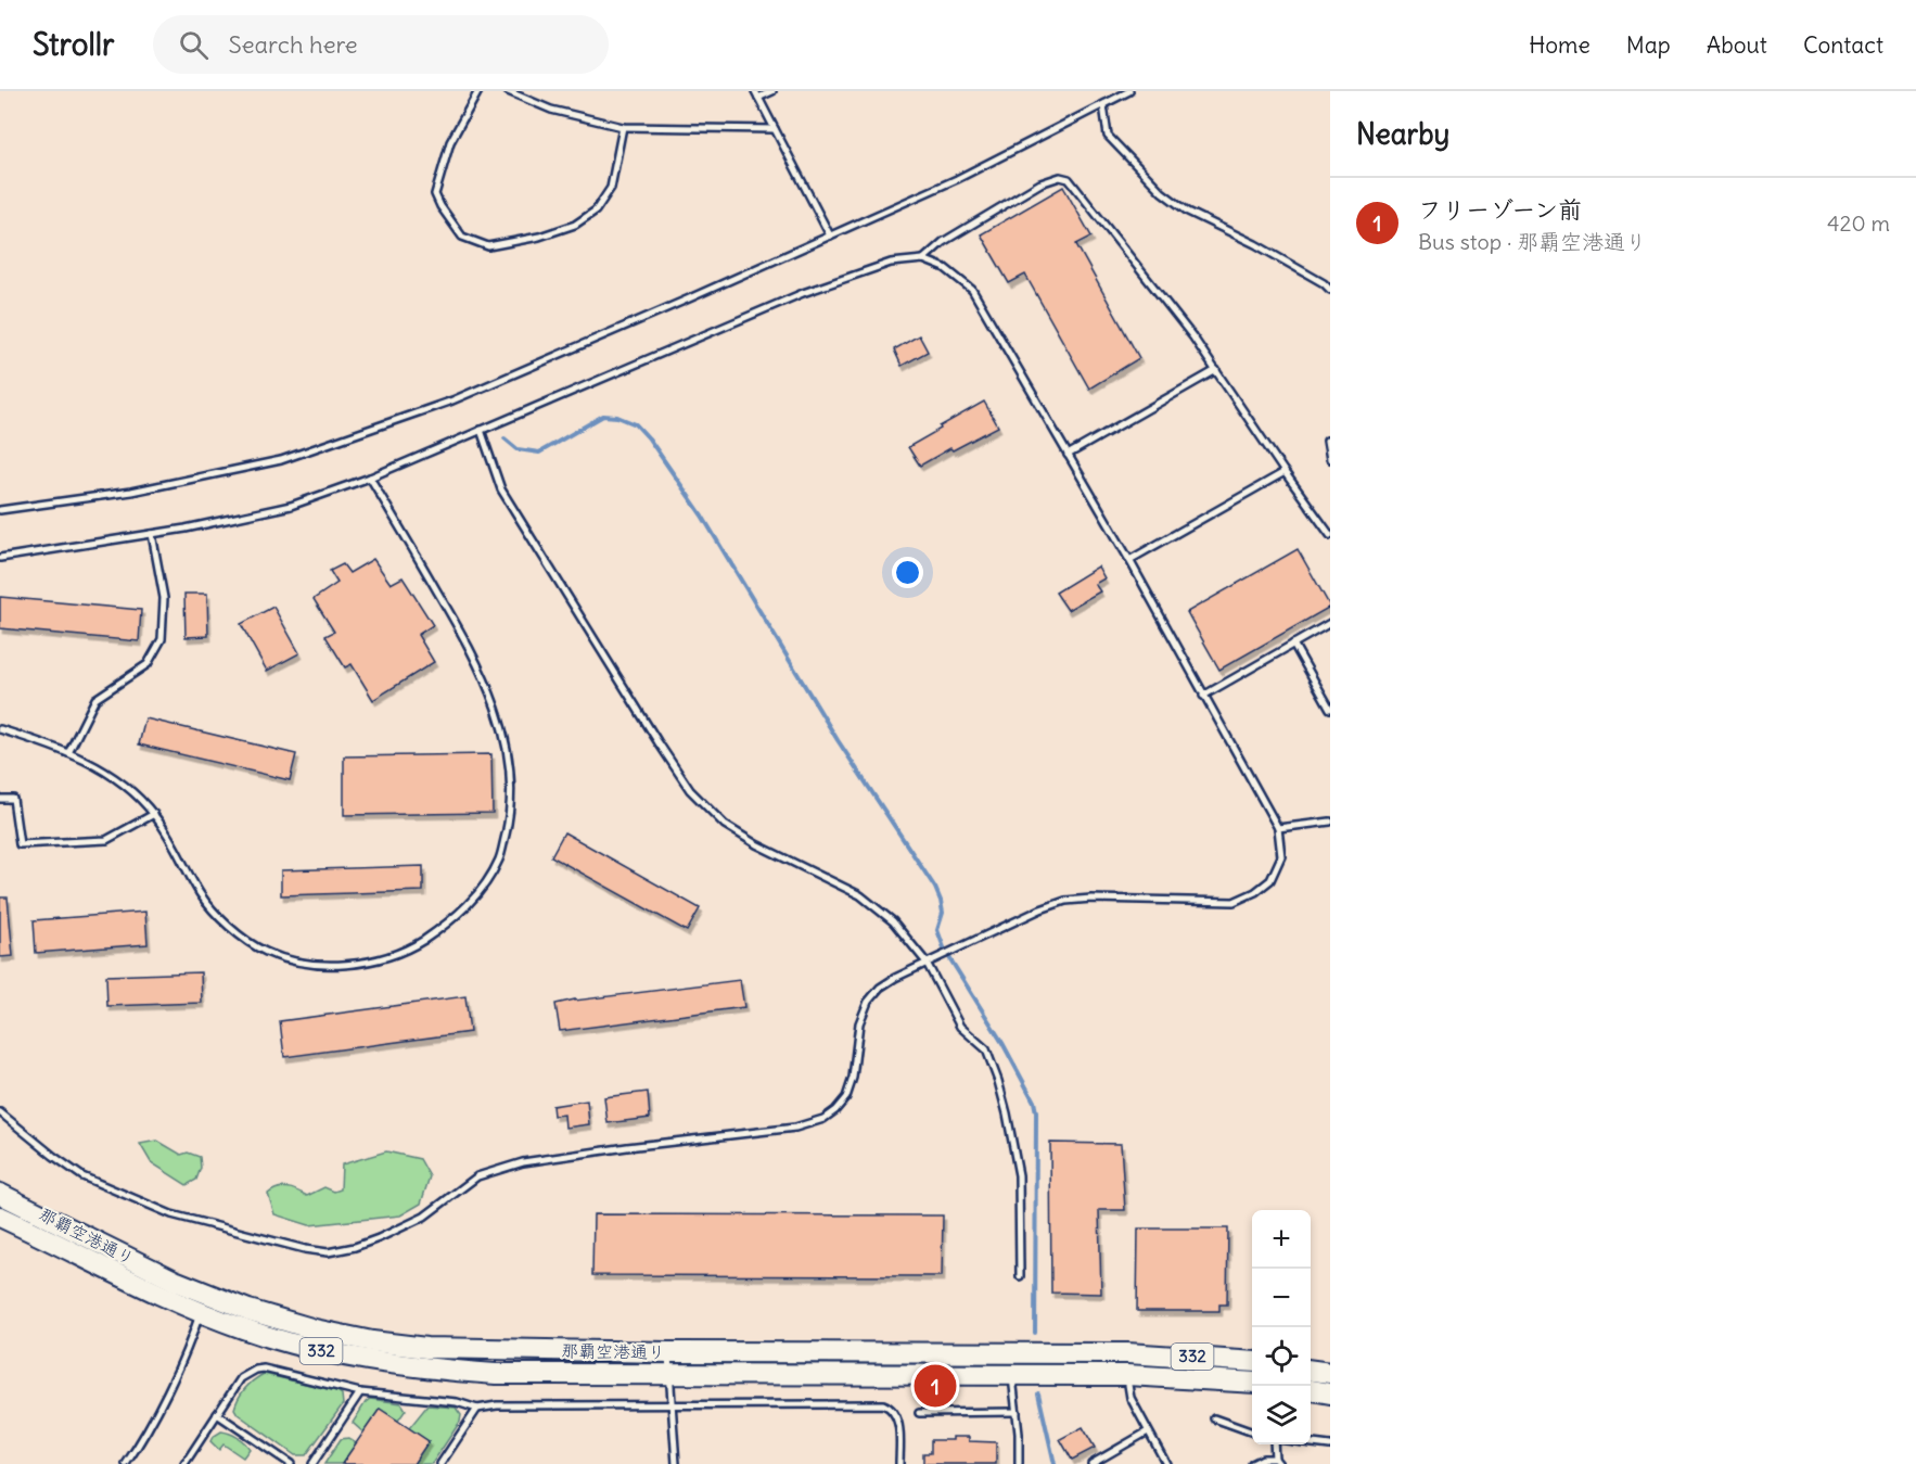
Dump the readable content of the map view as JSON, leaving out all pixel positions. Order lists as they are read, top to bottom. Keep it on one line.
{"streets":{"highway":["那覇空港通り","332"]},"page":{"header":"Strollr","search":"Search here","nav":["Home","Map","About","Contact"],"heading":"Nearby","list":[{"mark":"1","name":"フリーゾーン前","note":"Bus stop · 那覇空港通り","value":"420 m"}],"map_buttons":["+","−"],"pins":"1"}}
